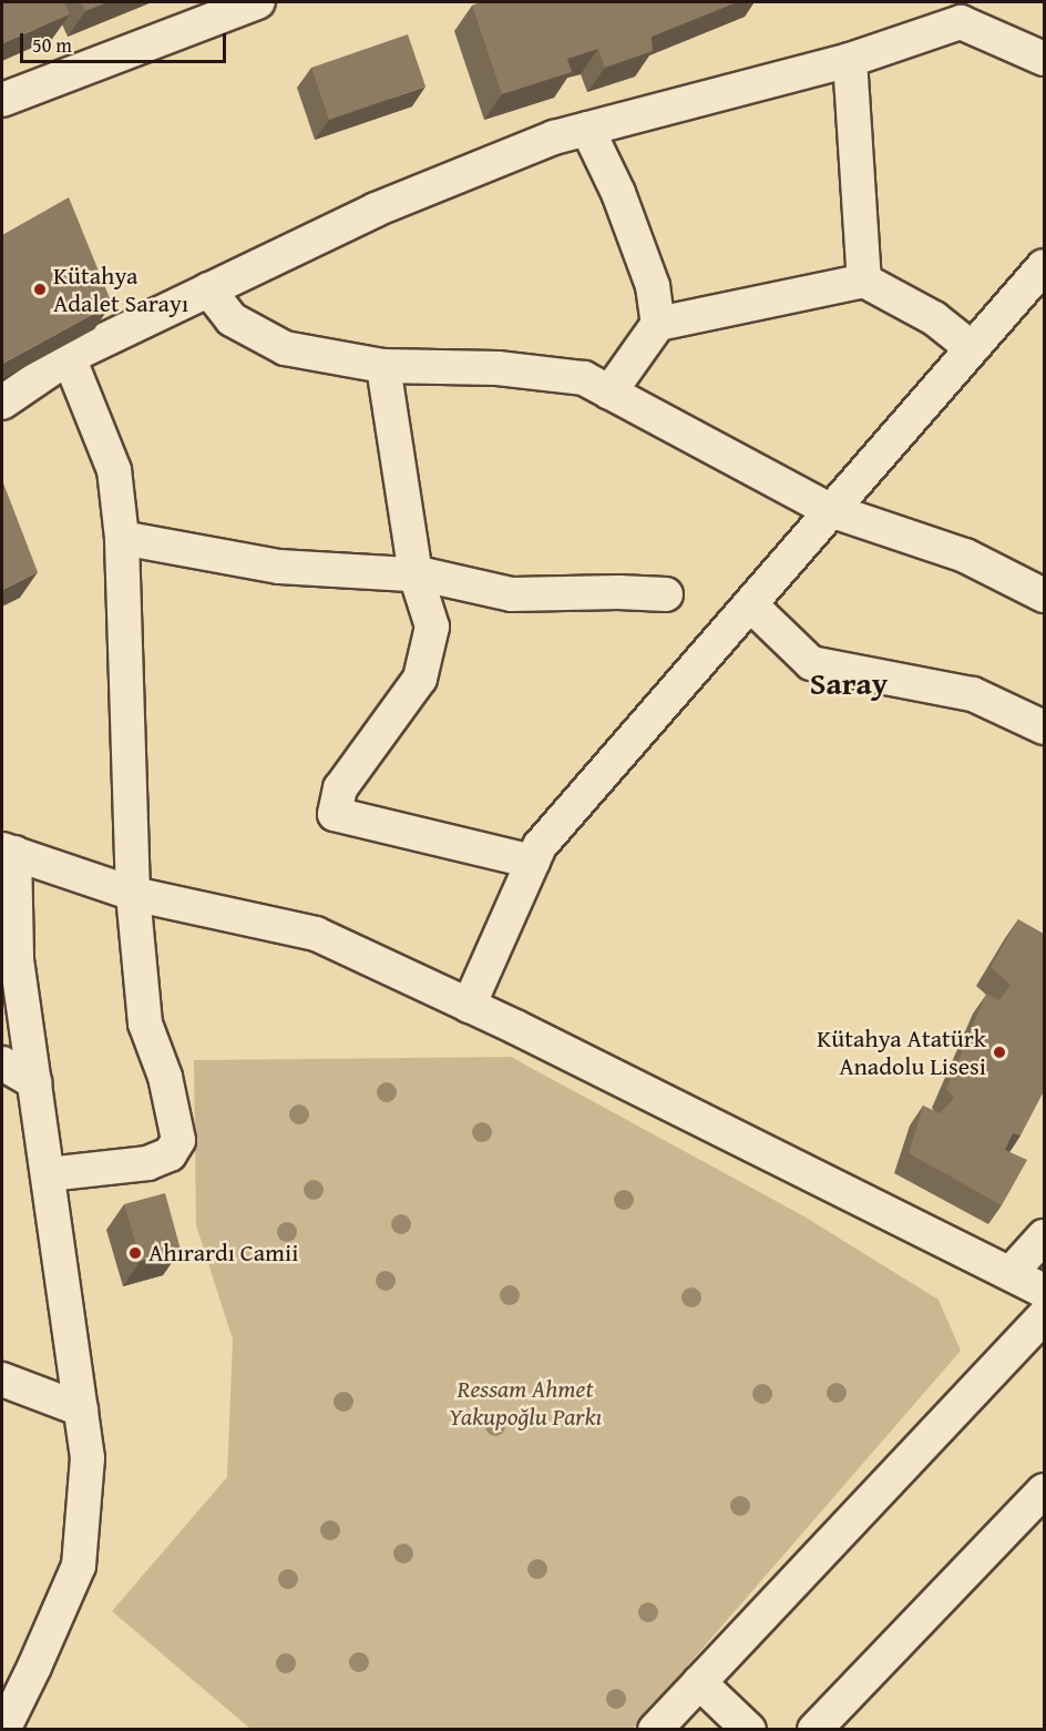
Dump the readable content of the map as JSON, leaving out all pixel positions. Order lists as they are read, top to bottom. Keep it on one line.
{"districts":["Saray"],"parks":["Ressam Ahmet Yakupoğlu Parkı"],"places":["Kütahya Adalet Sarayı","Kütahya Atatürk Anadolu Lisesi","Ahırardı Camii"],"scale_bar":"50 m"}
